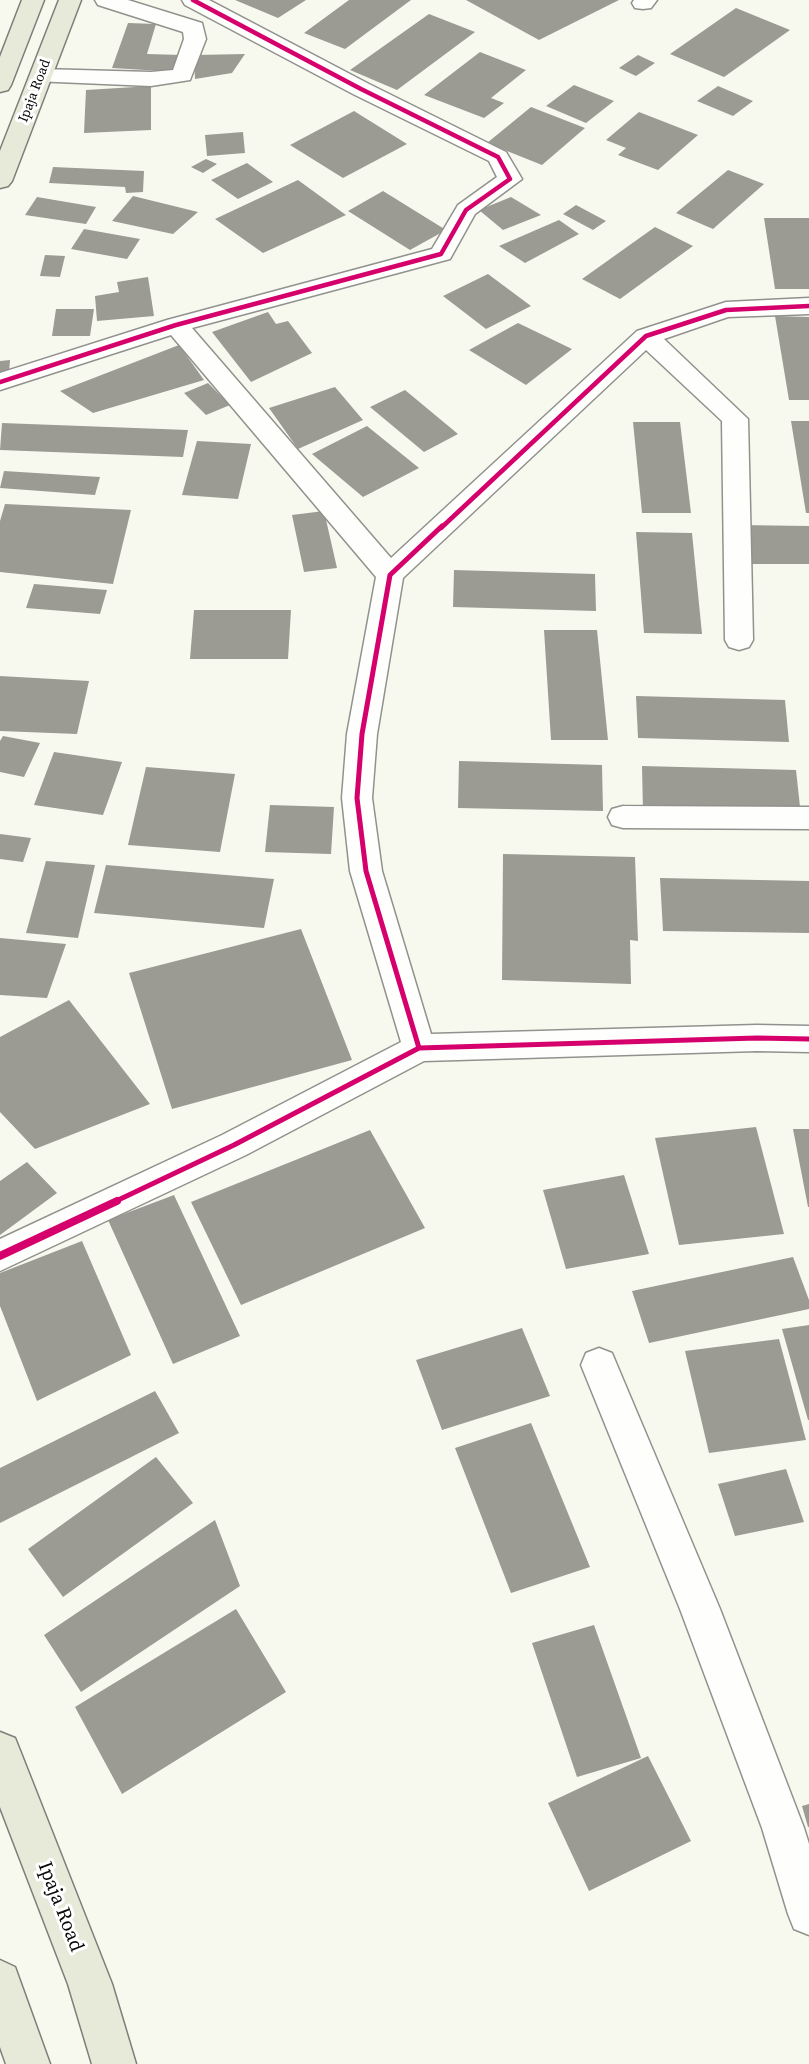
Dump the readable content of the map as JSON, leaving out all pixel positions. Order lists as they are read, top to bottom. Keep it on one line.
{"streets":{"main road":["Ipaja Road"]}}
